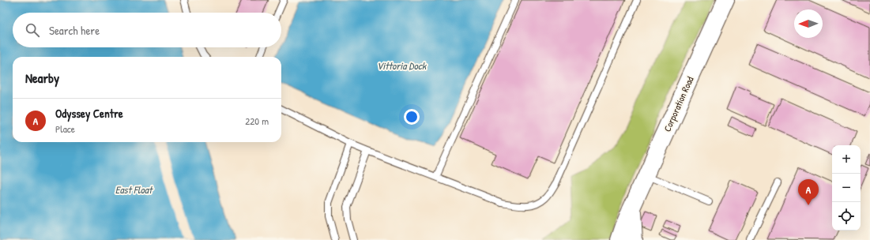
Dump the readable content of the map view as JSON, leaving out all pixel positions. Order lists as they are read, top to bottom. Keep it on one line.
{"streets":{"main road":["Corporation Road"]},"water":["Vittoria Dock","East Float"],"north":"left","page":{"search":"Search here","heading":"Nearby","list":[{"mark":"A","name":"Odyssey Centre","note":"Place","value":"220 m"}],"map_buttons":["+","−"],"pins":"A"}}
